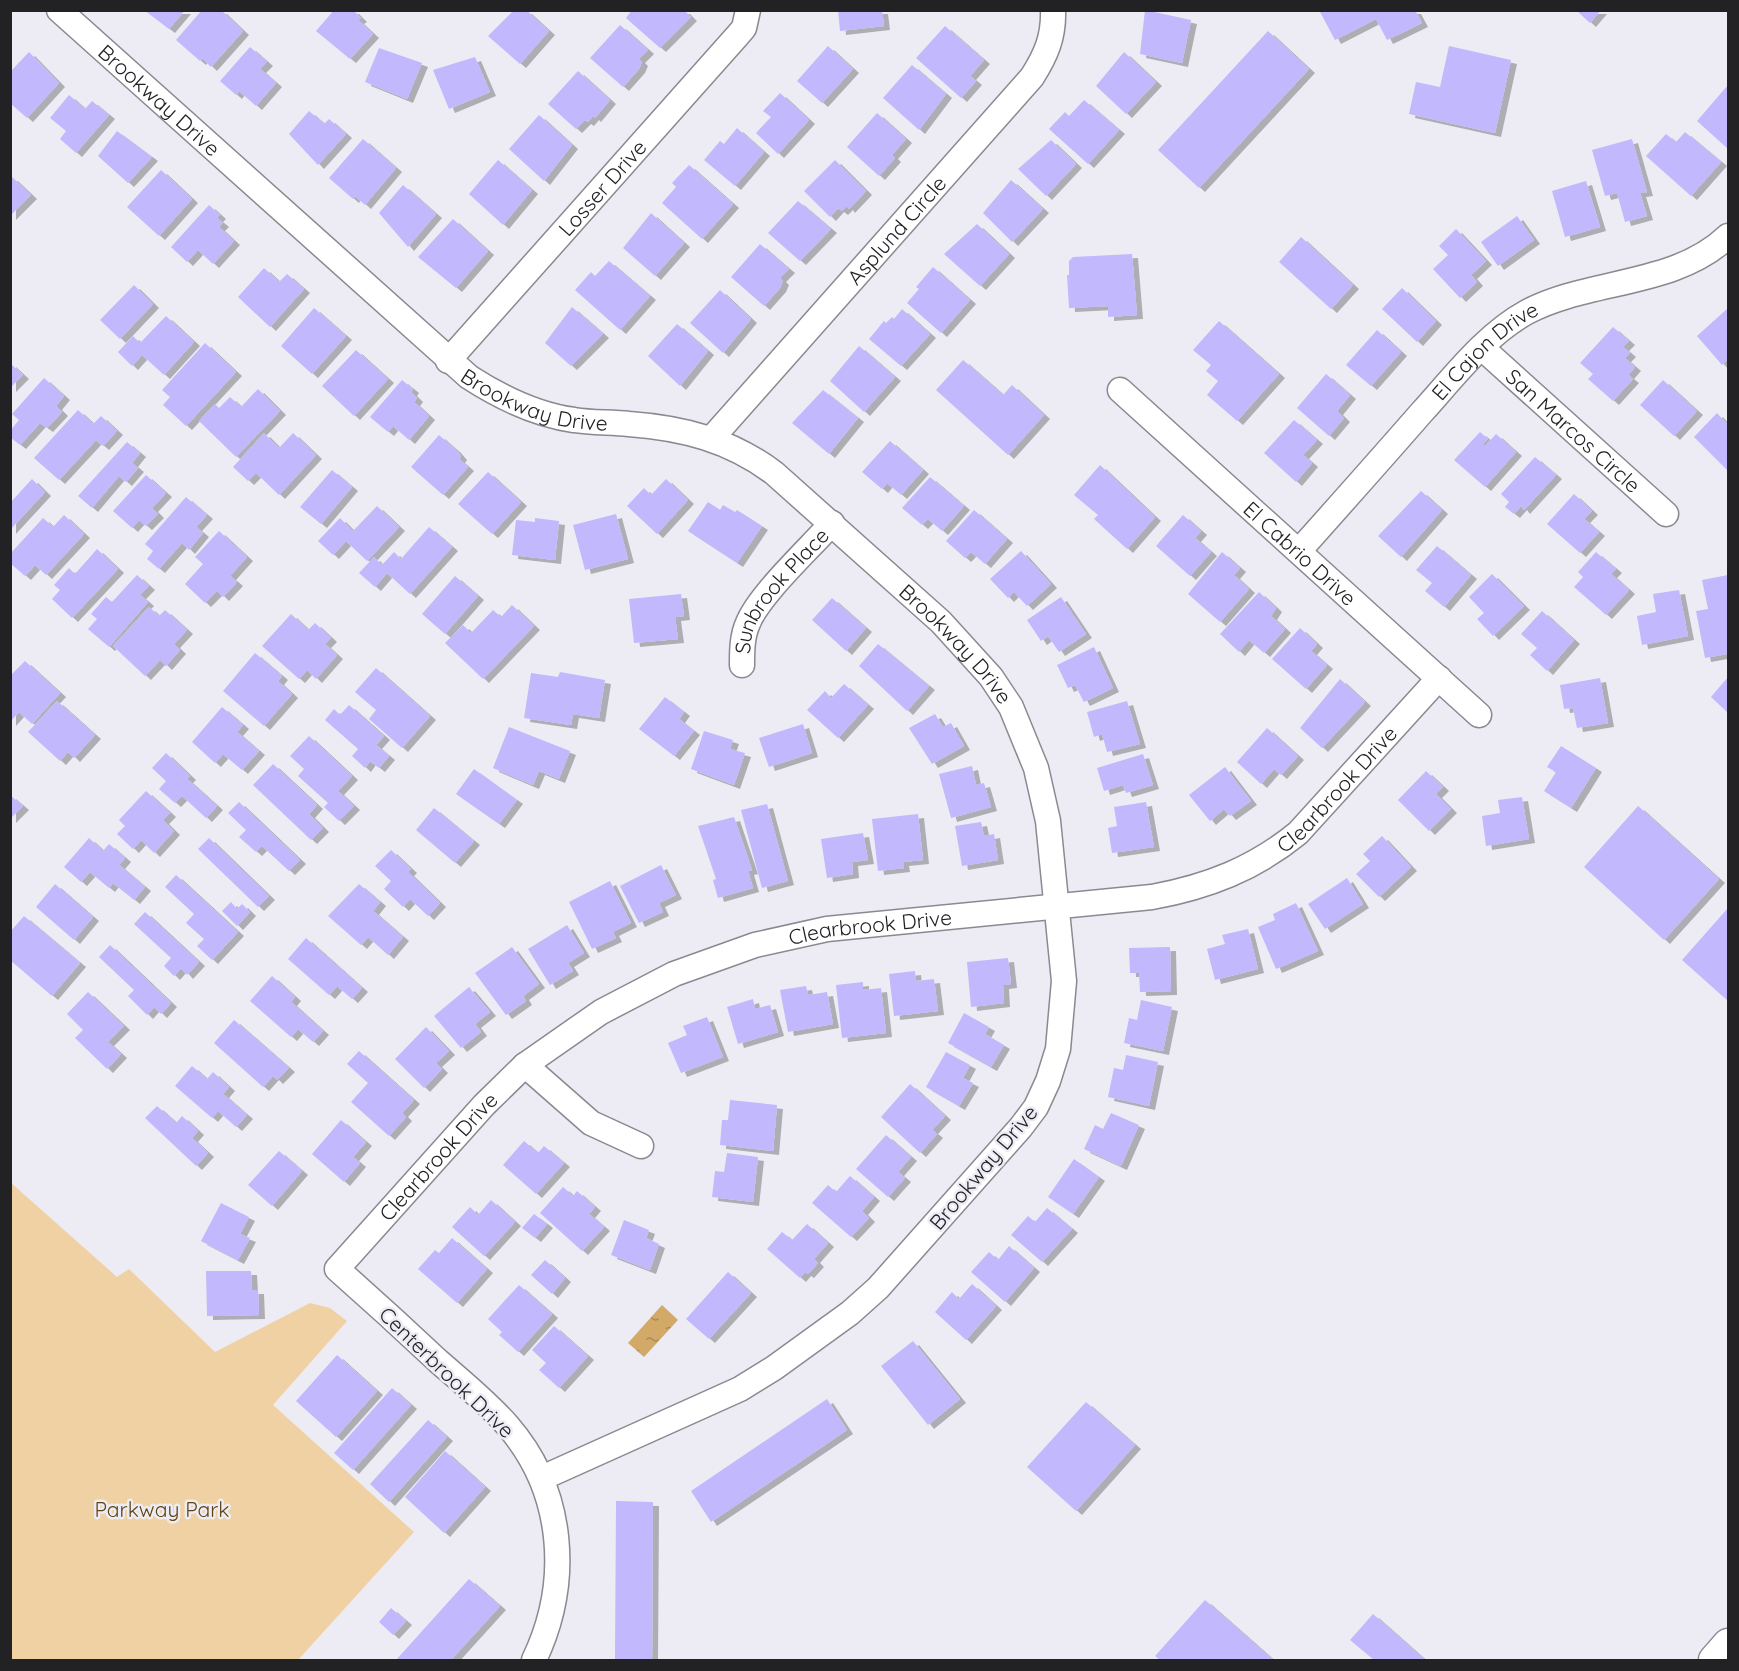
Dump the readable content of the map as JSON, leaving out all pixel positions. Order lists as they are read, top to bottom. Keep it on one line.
{"streets":{"street":["Brookway Drive","Losser Drive","Asplund Circle","El Cajon Drive","San Marcos Circle","El Cabrio Drive","Sunbrook Place","Clearbrook Drive","Centerbrook Drive"]},"crossings":[["Brookway Drive","Losser Drive"],["Brookway Drive","Asplund Circle"],["Brookway Drive","Sunbrook Place"],["Brookway Drive","Clearbrook Drive"],["Brookway Drive","Centerbrook Drive"],["El Cajon Drive","San Marcos Circle"],["El Cajon Drive","El Cabrio Drive"],["El Cabrio Drive","Clearbrook Drive"],["Clearbrook Drive","Centerbrook Drive"]],"parks":["Parkway Park"]}
